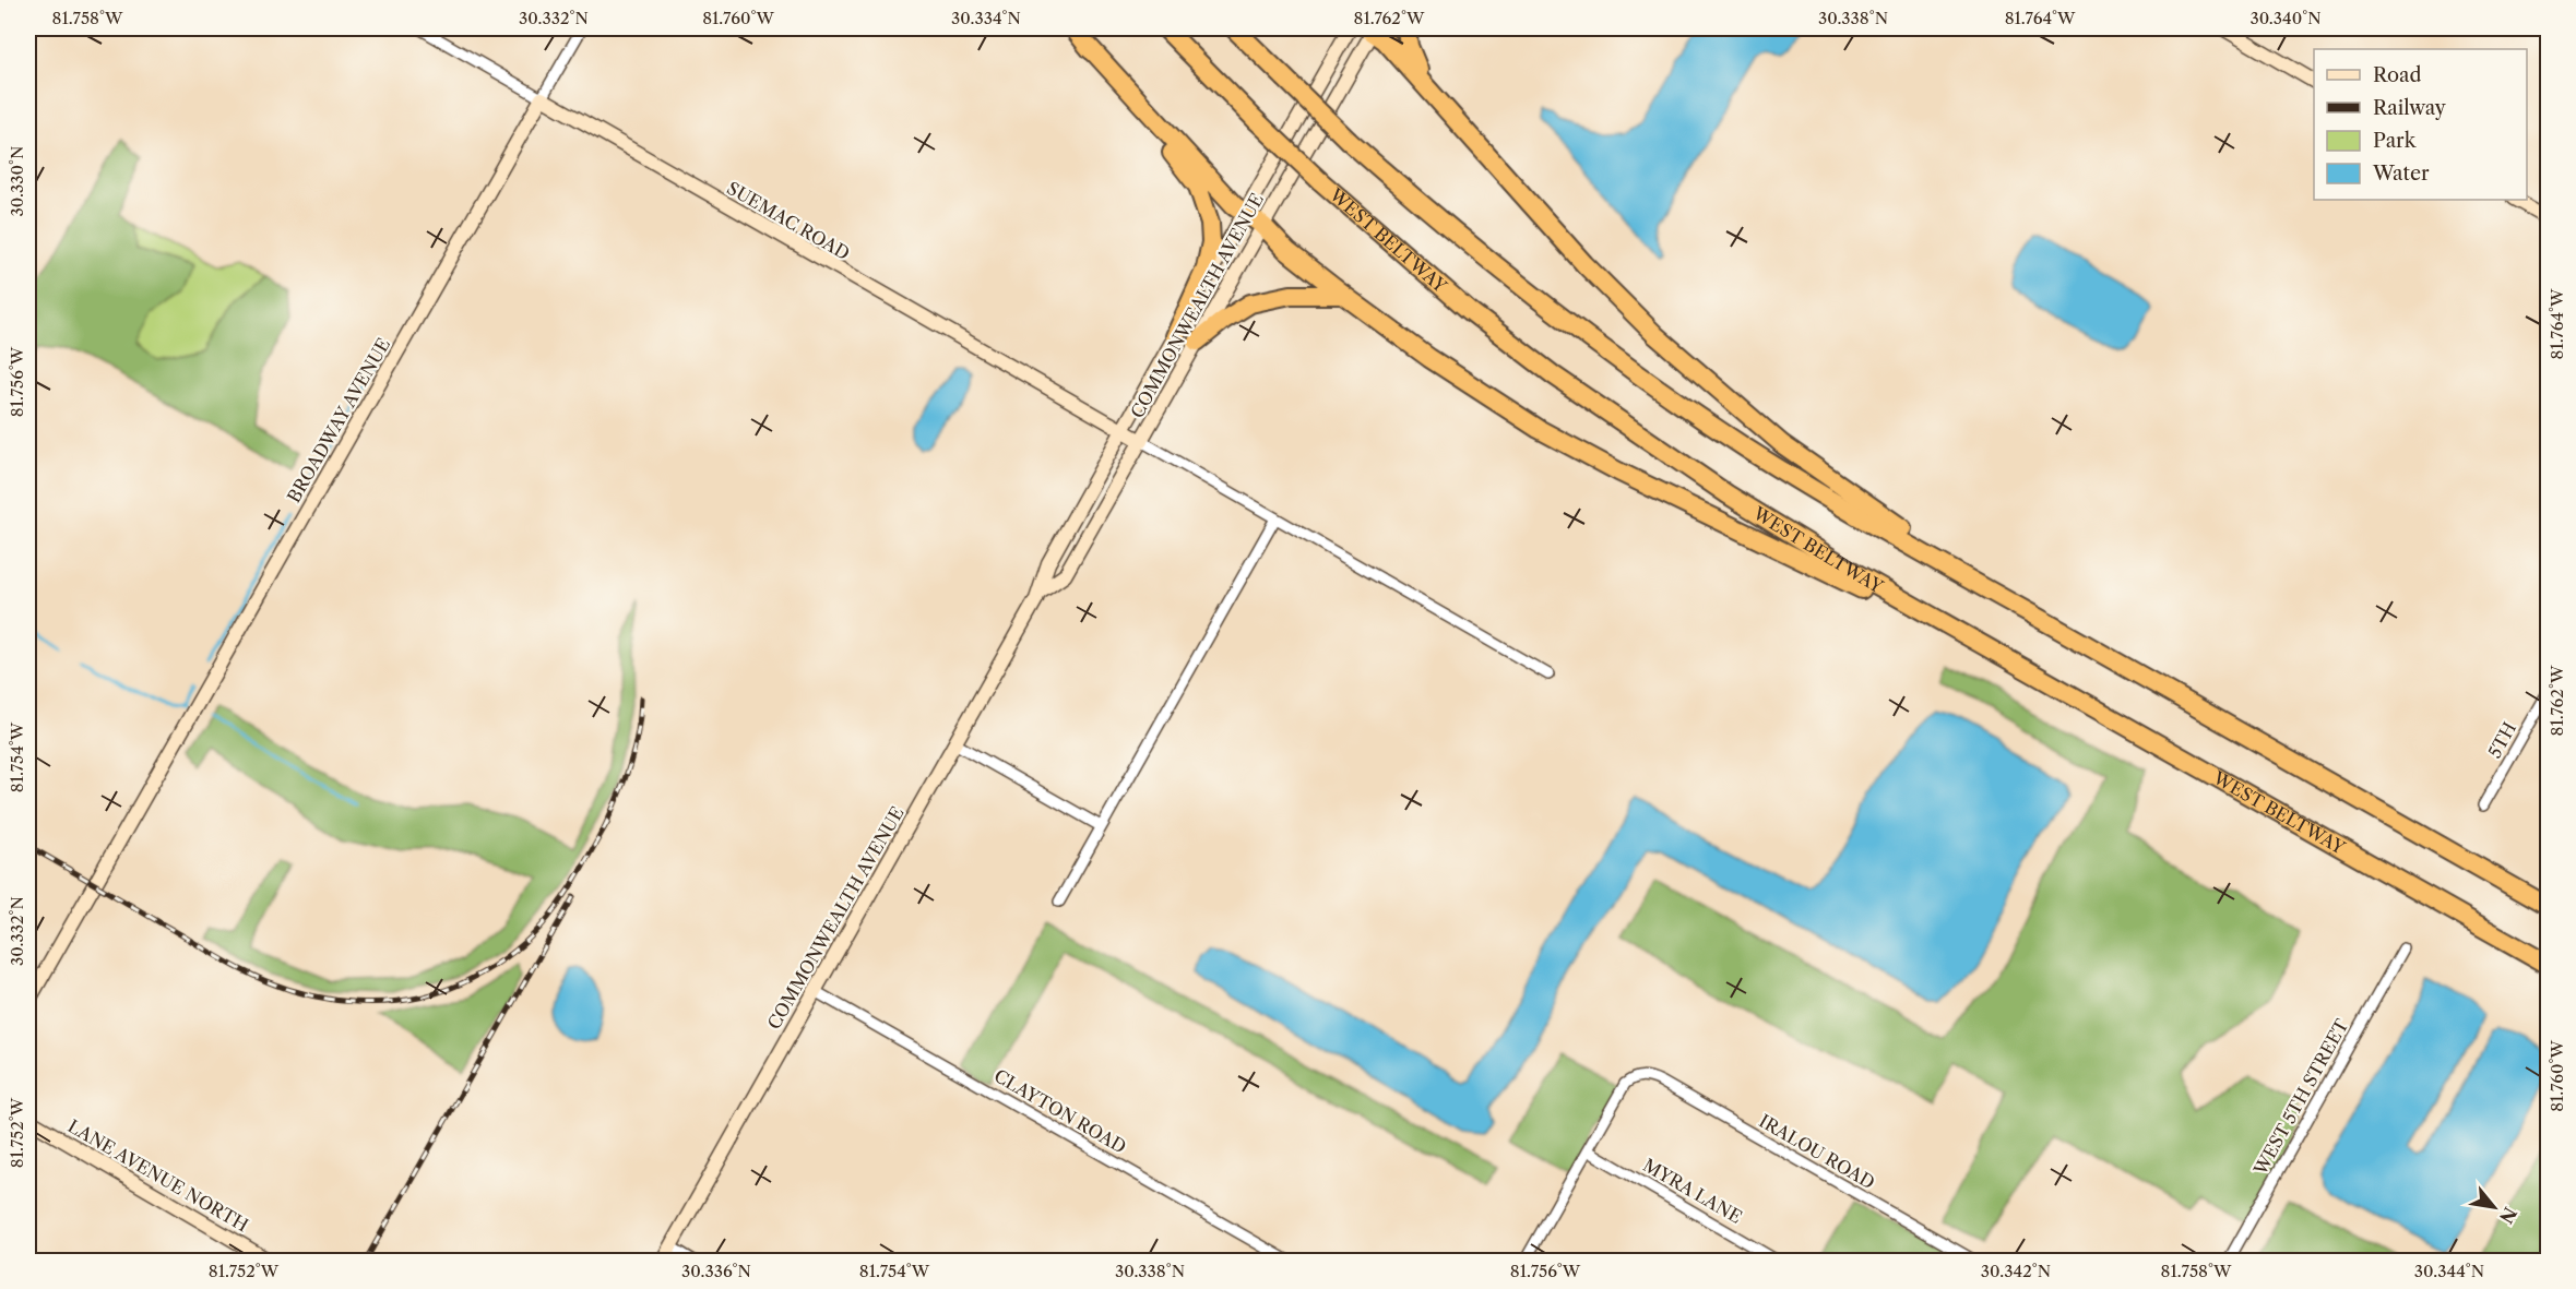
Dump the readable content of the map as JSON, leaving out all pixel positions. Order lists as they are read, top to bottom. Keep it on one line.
{"streets":{"highway":["WEST BELTWAY"],"main road":["SUEMAC ROAD","COMMONWEALTH AVENUE","BROADWAY AVENUE","LANE AVENUE NORTH"],"street":["5TH","WEST 5TH STREET","CLAYTON ROAD","IRALOU ROAD","MYRA LANE"]},"crossings":[["SUEMAC ROAD","COMMONWEALTH AVENUE"],["SUEMAC ROAD","BROADWAY AVENUE"],["COMMONWEALTH AVENUE","CLAYTON ROAD"],["IRALOU ROAD","MYRA LANE"]],"legend":["Road","Railway","Park","Water"],"north":"bottom right","coordinates":["81.758°W","30.332°N","81.760°W","30.334°N","81.762°W","30.338°N","81.764°W","30.340°N","30.330°N","81.756°W","81.754°W","81.752°W","30.336°N","30.342°N","30.344°N"]}
